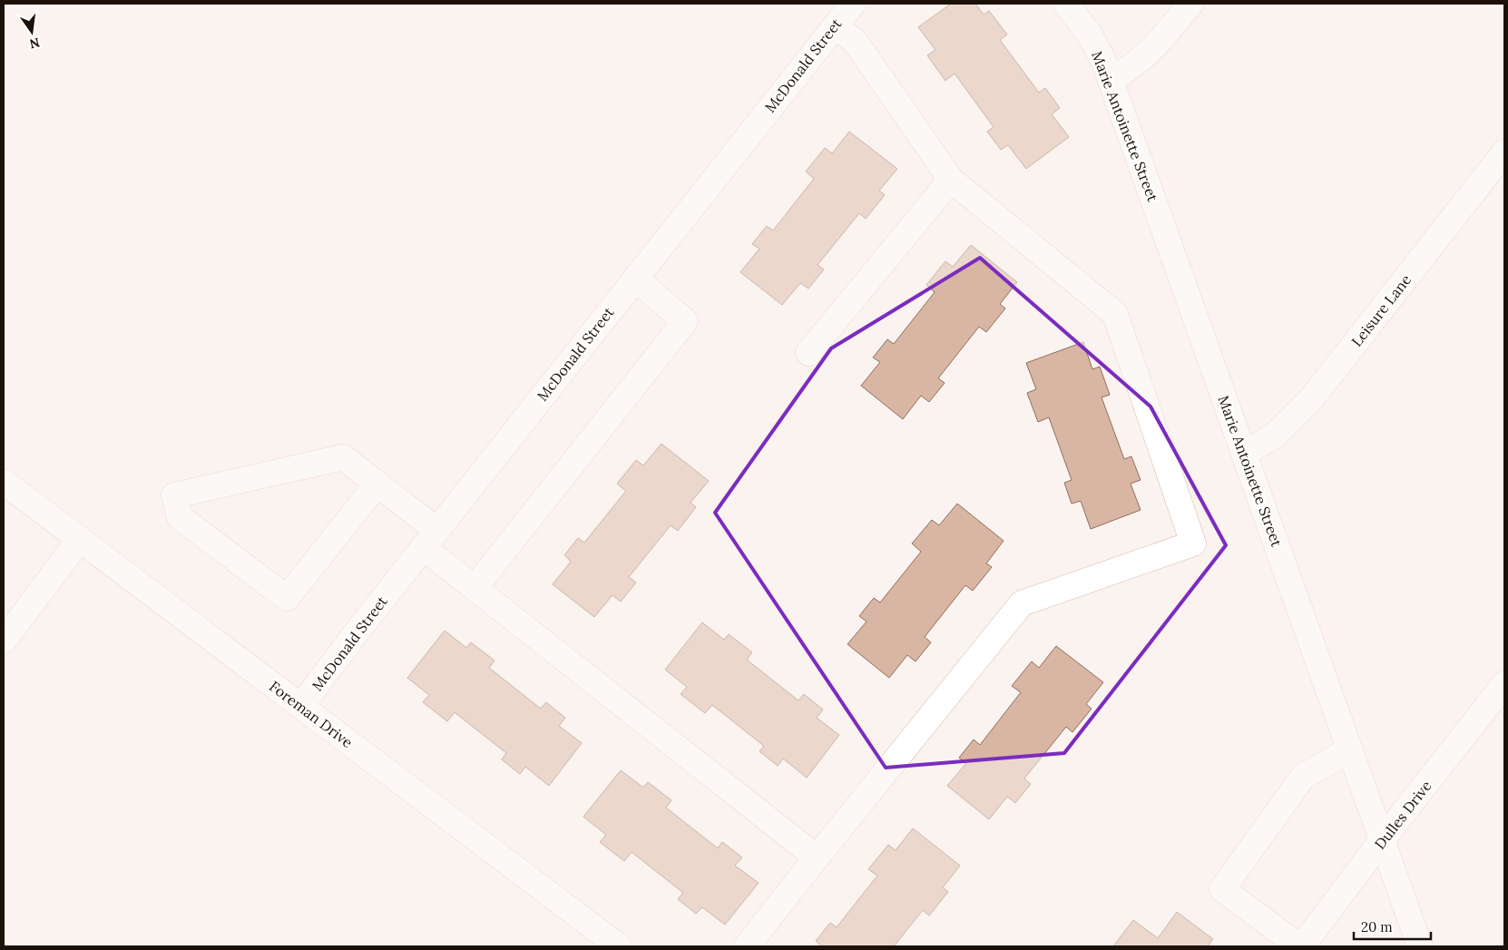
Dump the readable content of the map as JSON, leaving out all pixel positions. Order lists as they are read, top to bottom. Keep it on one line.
{"streets":{"street":["McDonald Street","Marie Antoinette Street","Leisure Lane","Foreman Drive","Dulles Drive"]},"crossings":[["McDonald Street","Foreman Drive"],["Marie Antoinette Street","Leisure Lane"],["Marie Antoinette Street","Dulles Drive"]],"scale_bar":"20 m","north":"bottom"}
